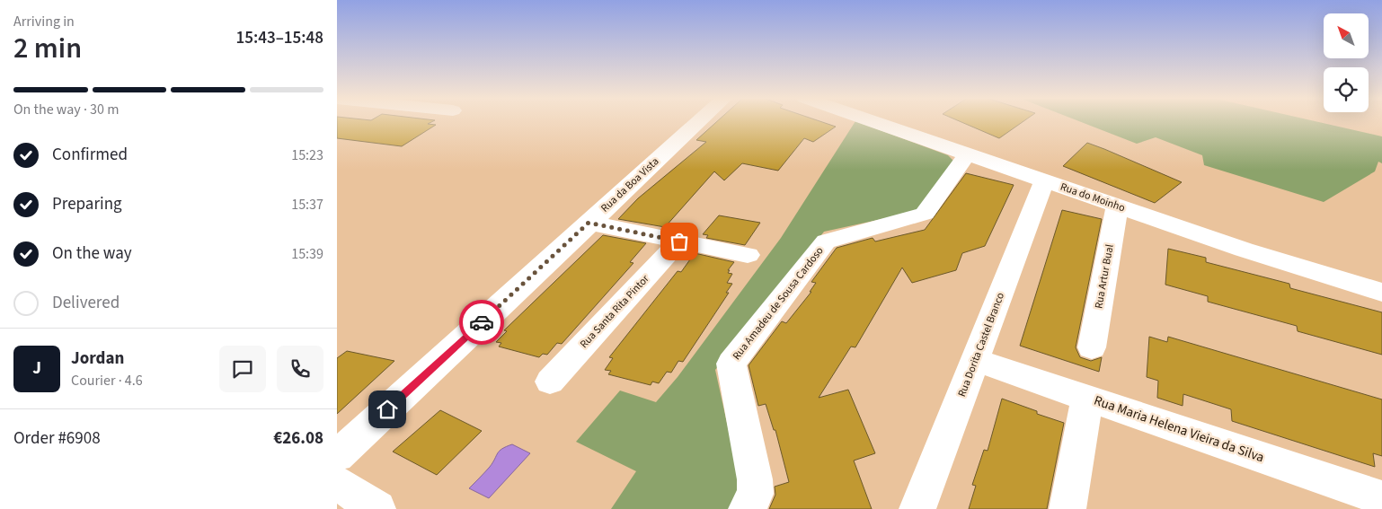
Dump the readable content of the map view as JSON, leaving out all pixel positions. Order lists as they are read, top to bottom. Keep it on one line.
{"streets":{"street":["Rua da Boa Vista","Rua do Moinho","Rua Artur Bual","Rua Amadeu de Sousa Cardoso","Rua Santa Rita Pintor","Rua Dorita Castel Branco","Rua Maria Helena Vieira da Silva"]},"crossings":[["Rua do Moinho","Rua Artur Bual"],["Rua do Moinho","Rua Amadeu de Sousa Cardoso"],["Rua do Moinho","Rua Dorita Castel Branco"],["Rua Dorita Castel Branco","Rua Maria Helena Vieira da Silva"]],"north":"top left","page":{"heading":["2 min","Arriving in","15:43–15:48"],"panel":["Jordan","Courier · 4.6","Order #6908","€26.08"],"bar":"On the way · 30 m","list":[["Confirmed","15:23"],["Preparing","15:37"],["On the way","15:39"],"Delivered"],"round":"J"}}
